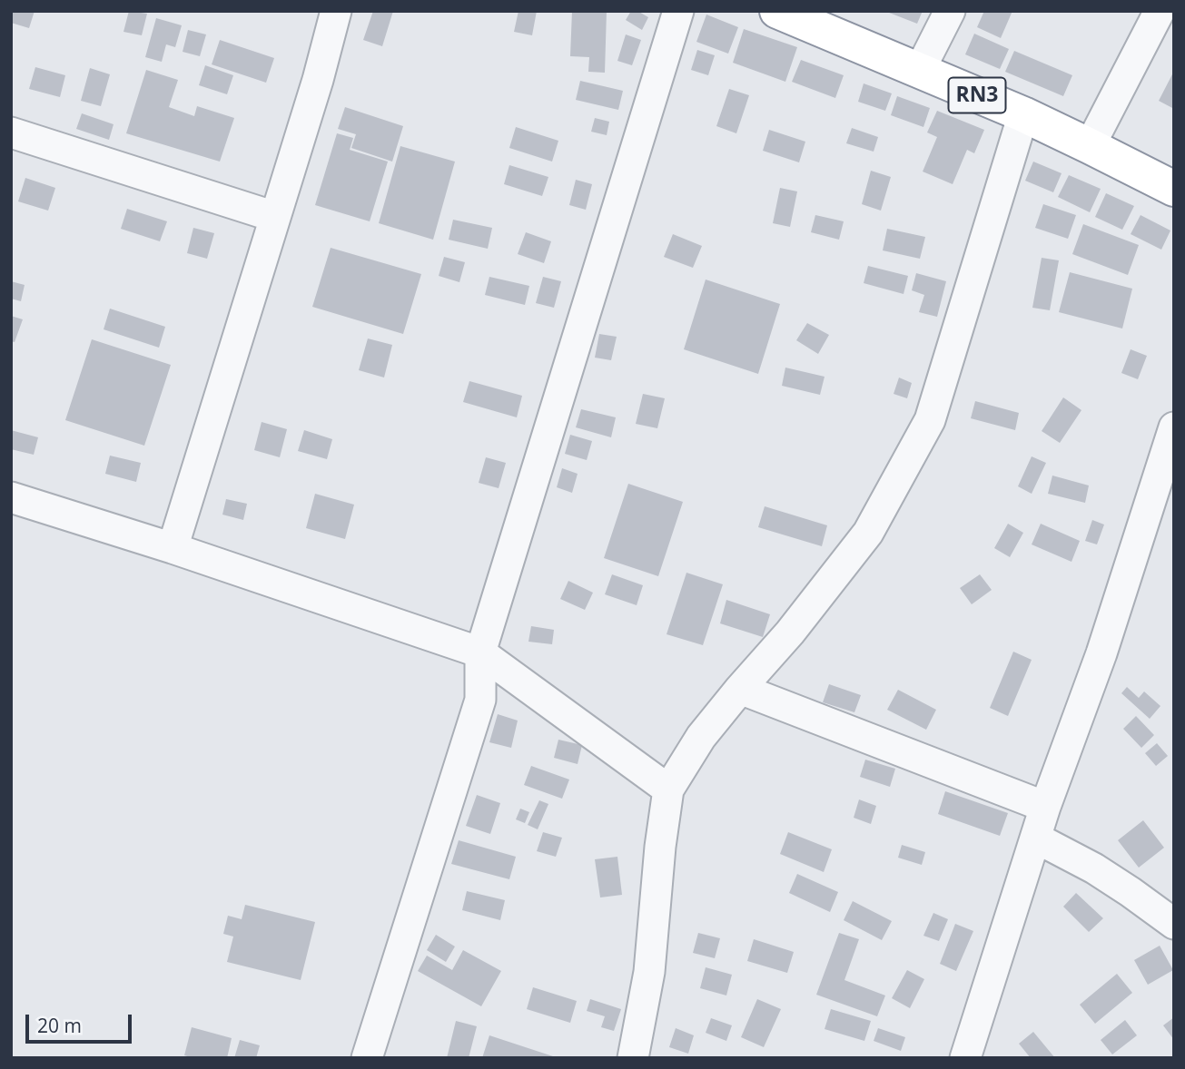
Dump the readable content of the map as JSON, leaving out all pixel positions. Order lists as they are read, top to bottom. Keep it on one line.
{"streets":{"highway":["RN3"]},"scale_bar":"20 m"}
